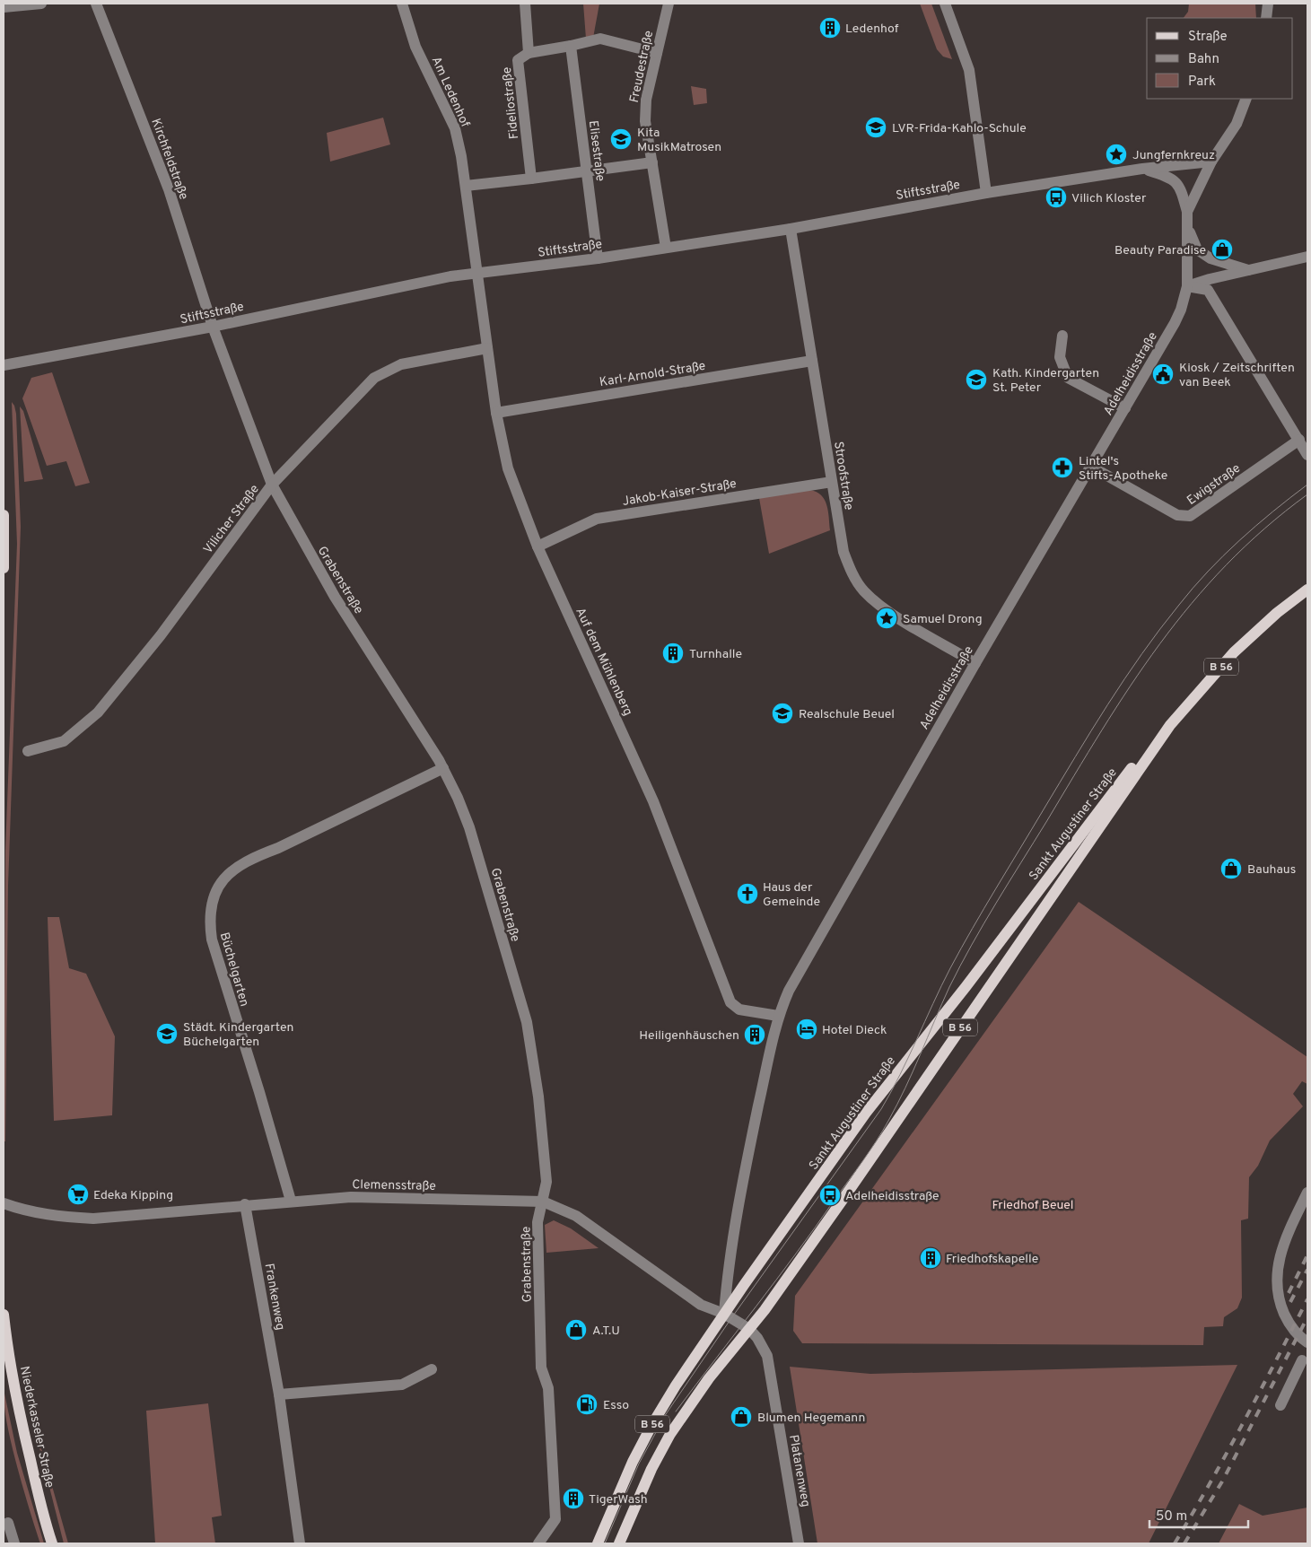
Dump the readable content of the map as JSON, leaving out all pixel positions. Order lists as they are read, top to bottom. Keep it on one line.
{"streets":{"main road":["B 56","Sankt Augustiner Straße","Niederkasseler Straße"],"street":["Freudestraße","Am Ledenhof","Fideliostraße","Elisestraße","Kirchfeldstraße","Stiftsstraße","Karl-Arnold-Straße","Adelheidisstraße","Stroofstraße","Ewigstraße","Jakob-Kaiser-Straße","Vilicher Straße","Grabenstraße","Auf dem Mühlenberg","Büchelgarten","Clemensstraße","Frankenweg","Platanenweg"]},"crossings":[["Freudestraße","Stiftsstraße"],["Am Ledenhof","Stiftsstraße"],["Am Ledenhof","Auf dem Mühlenberg"],["Elisestraße","Stiftsstraße"],["Kirchfeldstraße","Stiftsstraße"],["Kirchfeldstraße","Grabenstraße"],["Stiftsstraße","Adelheidisstraße"],["Stiftsstraße","Stroofstraße"],["Stiftsstraße","Grabenstraße"],["Stiftsstraße","Auf dem Mühlenberg"],["Karl-Arnold-Straße","Stroofstraße"],["Karl-Arnold-Straße","Auf dem Mühlenberg"],["Adelheidisstraße","Stroofstraße"],["Adelheidisstraße","Ewigstraße"],["Adelheidisstraße","Auf dem Mühlenberg"],["Adelheidisstraße","Sankt Augustiner Straße"],["Adelheidisstraße","Clemensstraße"],["Stroofstraße","Jakob-Kaiser-Straße"],["Jakob-Kaiser-Straße","Auf dem Mühlenberg"],["Vilicher Straße","Grabenstraße"],["Vilicher Straße","Auf dem Mühlenberg"],["Grabenstraße","Büchelgarten"],["Grabenstraße","Clemensstraße"],["Sankt Augustiner Straße","Clemensstraße"],["Sankt Augustiner Straße","Platanenweg"],["Büchelgarten","Clemensstraße"],["Clemensstraße","Frankenweg"],["Clemensstraße","Platanenweg"]],"parks":["Friedhof Beuel"],"places":{"building":["Ledenhof","Turnhalle","Heiligenhäuschen","Friedhofskapelle","TigerWash"],"school or university":["LVR-Frida-Kahlo-Schule","Kita MusikMatrosen","Kath. Kindergarten St. Peter","Realschule Beuel","Städt. Kindergarten Büchelgarten"],"place":["Jungfernkreuz","Samuel Drong"],"bus stop":["Vilich Kloster","Adelheidisstraße"],"shop":["Beauty Paradise","Bauhaus","A.T.U","Blumen Hegemann"],"public building":["Kiosk / Zeitschriften van Beek"],"pharmacy":["Lintel's Stifts-Apotheke"],"church":["Haus der Gemeinde"],"hotel":["Hotel Dieck"],"supermarket":["Edeka Kipping"],"fuel station":["Esso"]},"legend":["Straße","Bahn","Park"],"scale_bar":"50 m"}
